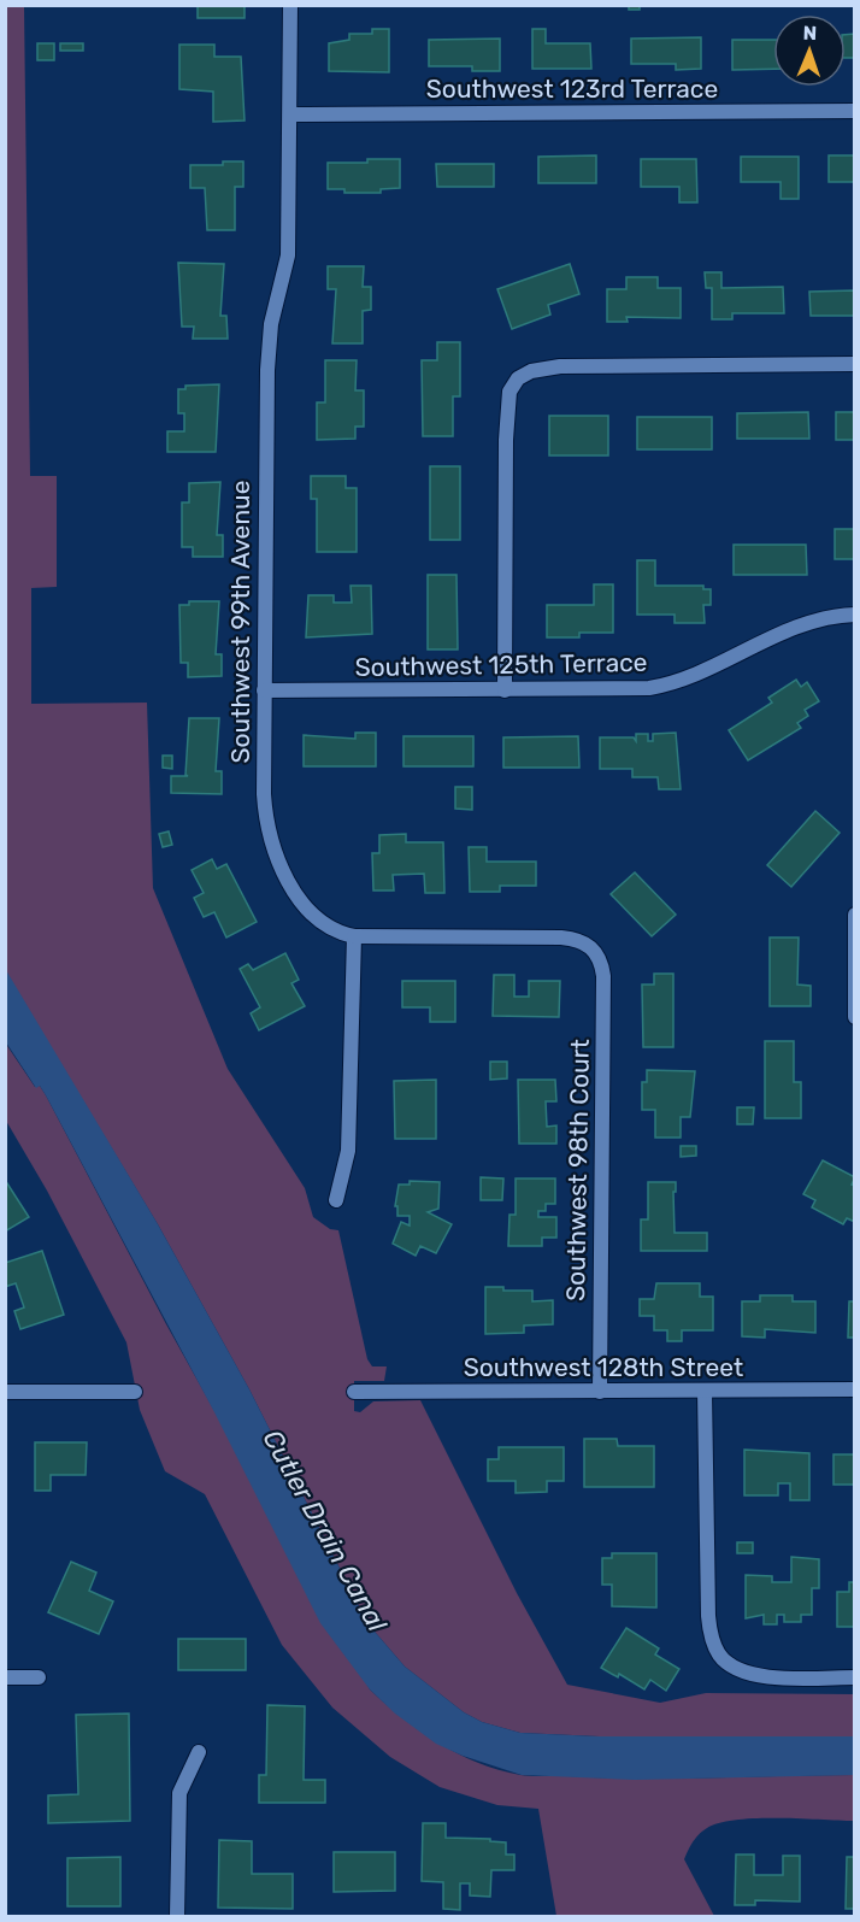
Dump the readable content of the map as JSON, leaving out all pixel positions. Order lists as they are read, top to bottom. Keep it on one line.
{"streets":{"street":["Southwest 123rd Terrace","Southwest 99th Avenue","Southwest 125th Terrace","Southwest 98th Court","Southwest 128th Street"]},"crossings":[["Southwest 123rd Terrace","Southwest 99th Avenue"],["Southwest 99th Avenue","Southwest 125th Terrace"],["Southwest 99th Avenue","Southwest 98th Court"],["Southwest 98th Court","Southwest 128th Street"]],"water":["Cutler Drain Canal"],"north":"top"}
